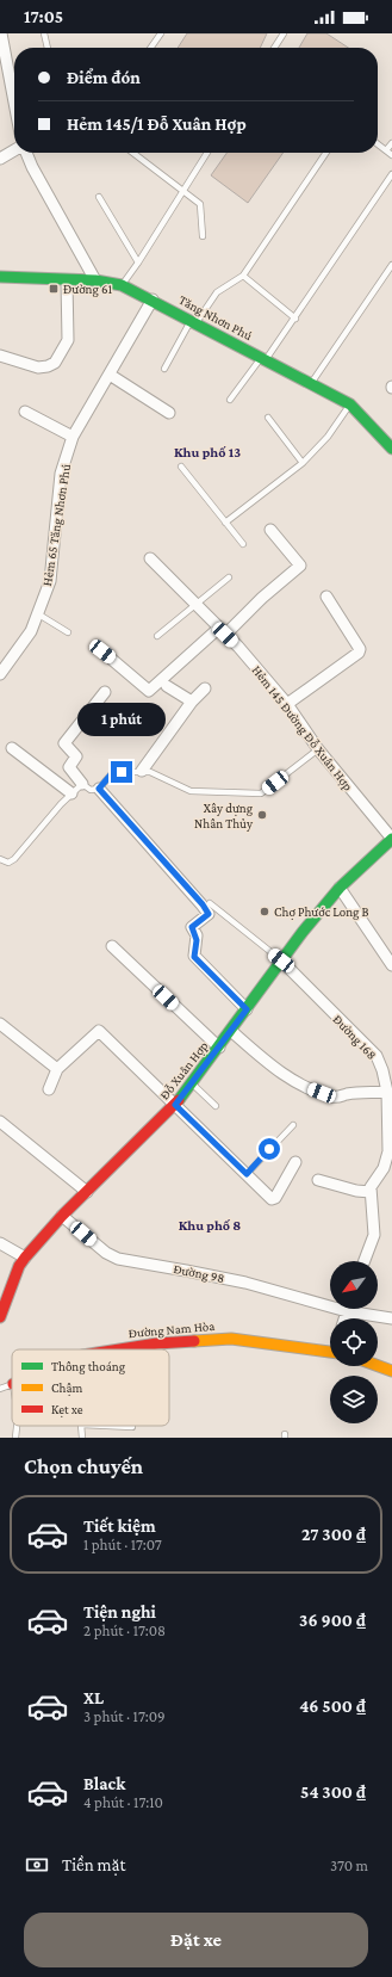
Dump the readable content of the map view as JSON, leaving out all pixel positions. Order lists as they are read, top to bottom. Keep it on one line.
{"streets":{"street":["Tăng Nhơn Phú","Hẻm 65 Tăng Nhơn Phú","Hẻm 145 Đường Đỗ Xuân Hợp","Đường 168","Đỗ Xuân Hợp","Đường 98","Đường Nam Hòa"]},"crossings":[["Tăng Nhơn Phú","Hẻm 65 Tăng Nhơn Phú"],["Hẻm 145 Đường Đỗ Xuân Hợp","Đỗ Xuân Hợp"],["Đường 168","Đỗ Xuân Hợp"],["Đỗ Xuân Hợp","Đường 98"]],"districts":["Khu phố 13","Khu phố 8"],"places":{"transit":["Đường 61"],"other":["Xây dựng Nhân Thủy","Chợ Phước Long B"]},"legend":["Thông thoáng","Chậm","Kẹt xe"],"north":"bottom left","page":{"status":"17:05","banner":["Điểm đón","Hẻm 145/1 Đỗ Xuân Hợp"],"bubble":"1 phút","heading":"Chọn chuyến","list":[{"name":"Tiết kiệm","note":"1 phút · 17:07","value":"27 300 ₫"},{"name":"Tiện nghi","note":"2 phút · 17:08","value":"36 900 ₫"},{"name":"XL","note":"3 phút · 17:09","value":"46 500 ₫"},{"name":"Black","note":"4 phút · 17:10","value":"54 300 ₫"}],"pay":["Tiền mặt","370 m"],"buttons":"Đặt xe"}}
